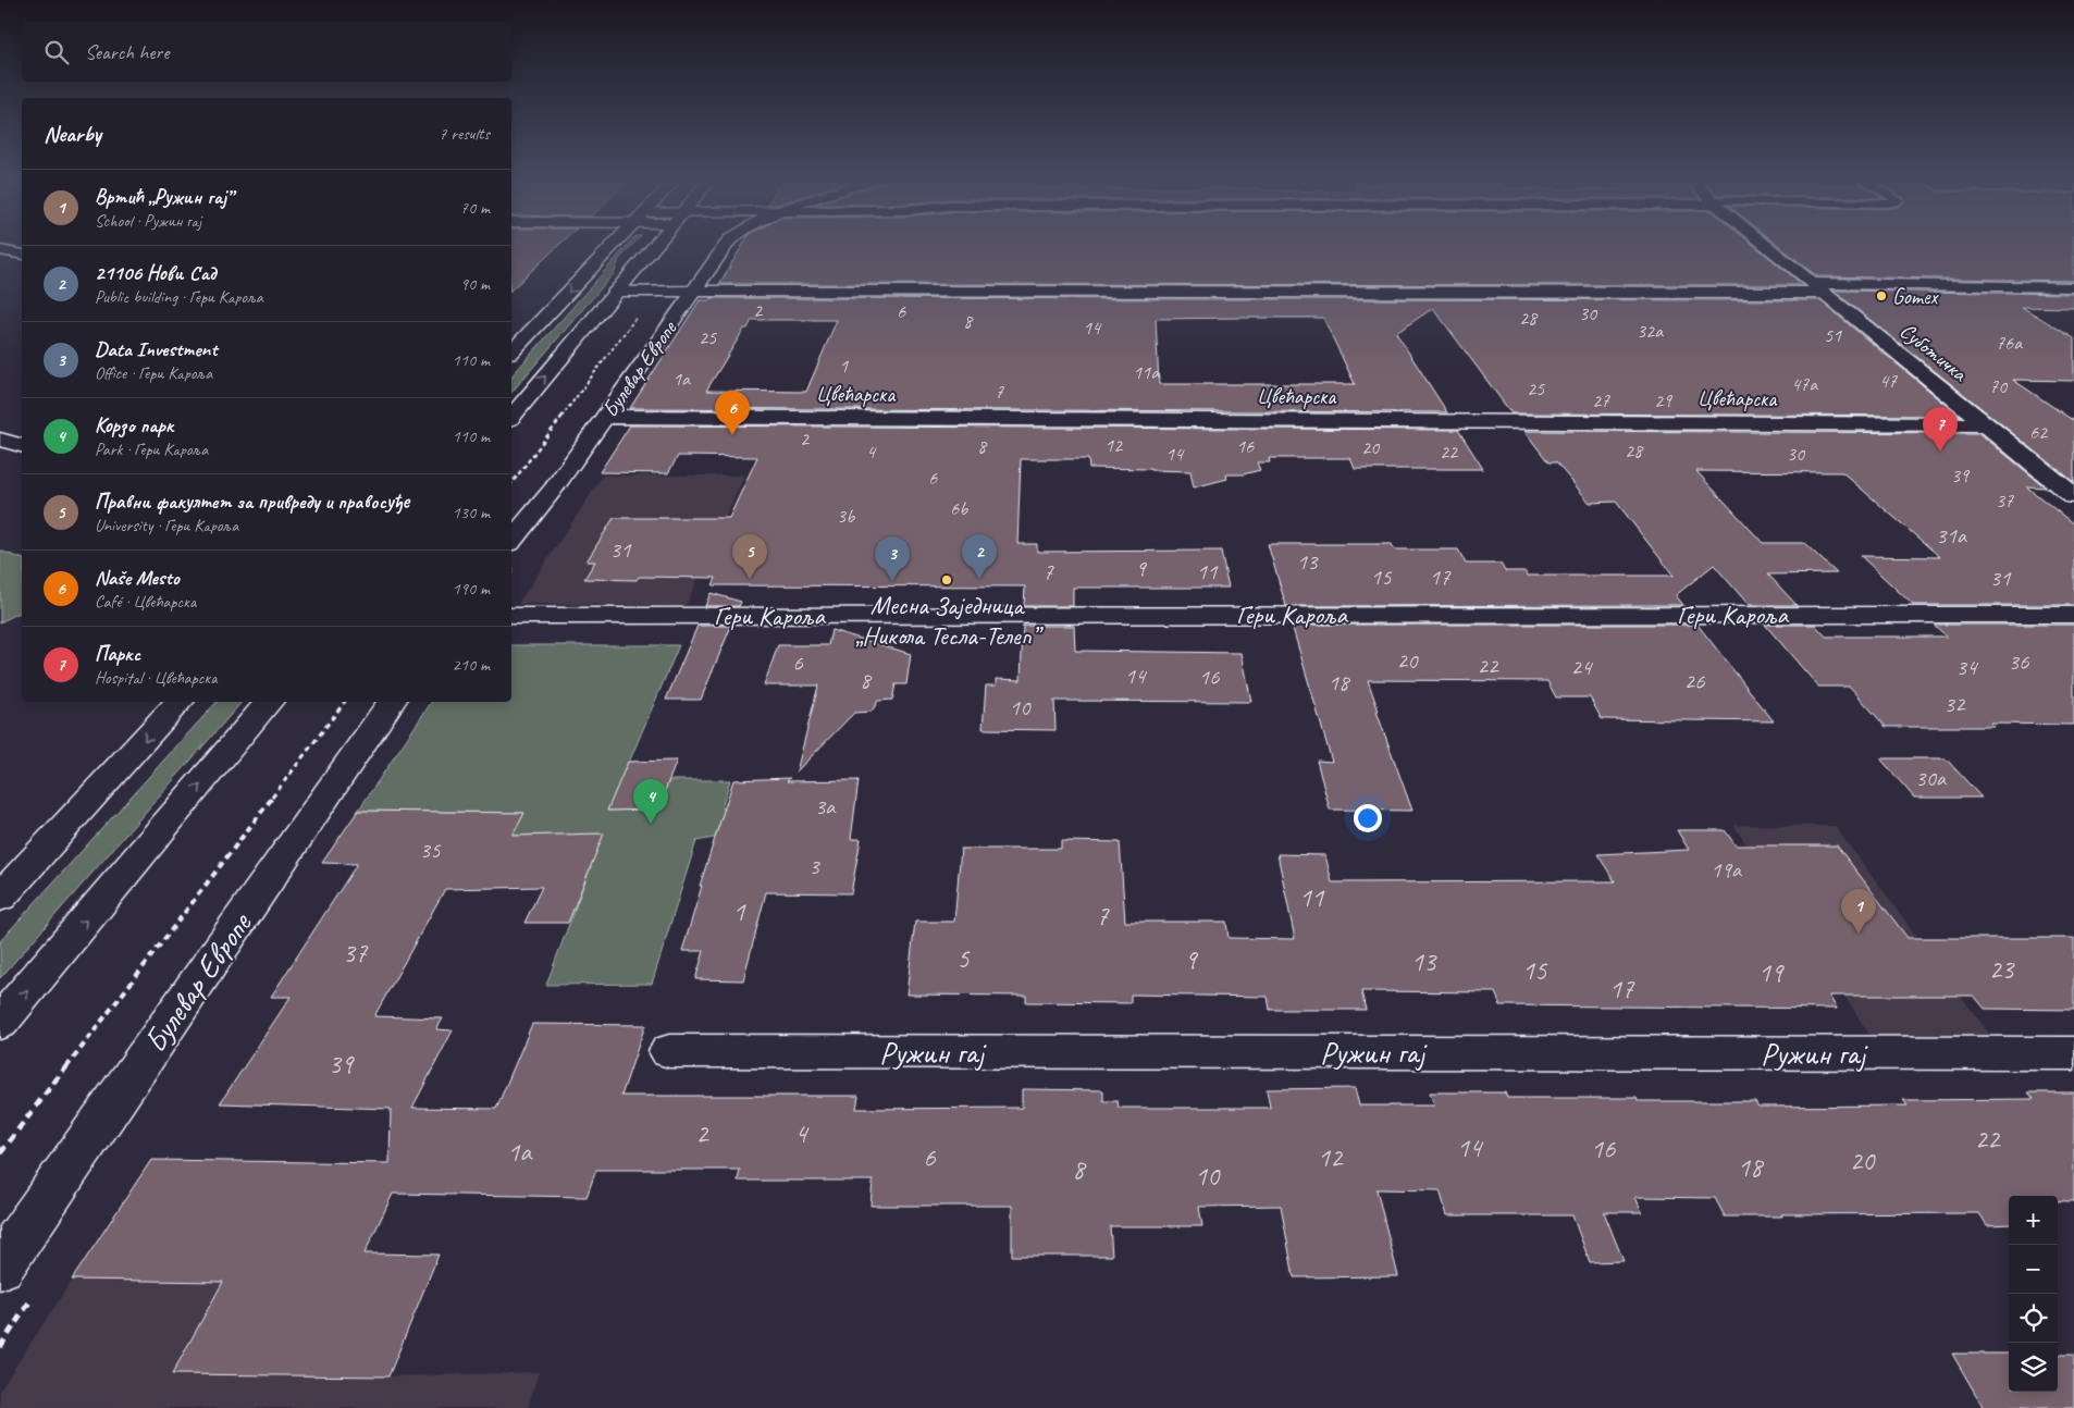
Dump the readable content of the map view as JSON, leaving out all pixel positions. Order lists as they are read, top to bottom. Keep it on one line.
{"streets":{"street":["Суботичка","Булевар Европе","Цвећарска","Гери Кароља","Ружин гај"]},"crossings":[["Суботичка","Цвећарска"],["Булевар Европе","Цвећарска"]],"places":["Gomex","Месна Заједница „Никола Тесла-Телеп”"],"house_numbers":["2","6","30","28","8","14","32a","51","25","76a","1","11a","1a","47","47a","70","25","7","27","29","62","2","12","8","16","20","28","4","22","14","30","39","6","37","6b","3b","31a","31","13","9","7","11","15","17","31","20","36","6","22","24","34","14","16","8","26","18","32","10","30a","3a","35","3","19a","11","1","7","37","5","9","13","23","15","19","17","39","2","4","22","14","16","1a","6","12","20","18","8","10"],"page":{"search":"Search here","heading":["Nearby","7 results"],"list":[{"mark":"1","name":"Вртић „Ружин гај”","note":"School · Ружин гај","value":"70 m"},{"mark":"2","name":"21106 Нови Сад","note":"Public building · Гери Кароља","value":"90 m"},{"mark":"3","name":"Data Investment","note":"Office · Гери Кароља","value":"110 m"},{"mark":"4","name":"Корзо парк","note":"Park · Гери Кароља","value":"110 m"},{"mark":"5","name":"Правни факултет за привреду и правосуђе","note":"University · Гери Кароља","value":"130 m"},{"mark":"6","name":"Naše Mesto","note":"Café · Цвећарска","value":"190 m"},{"mark":"7","name":"Паркс","note":"Hospital · Цвећарска","value":"210 m"}],"pins":["6","7","2","5","3","4","1"],"map_buttons":["+","−"]}}
